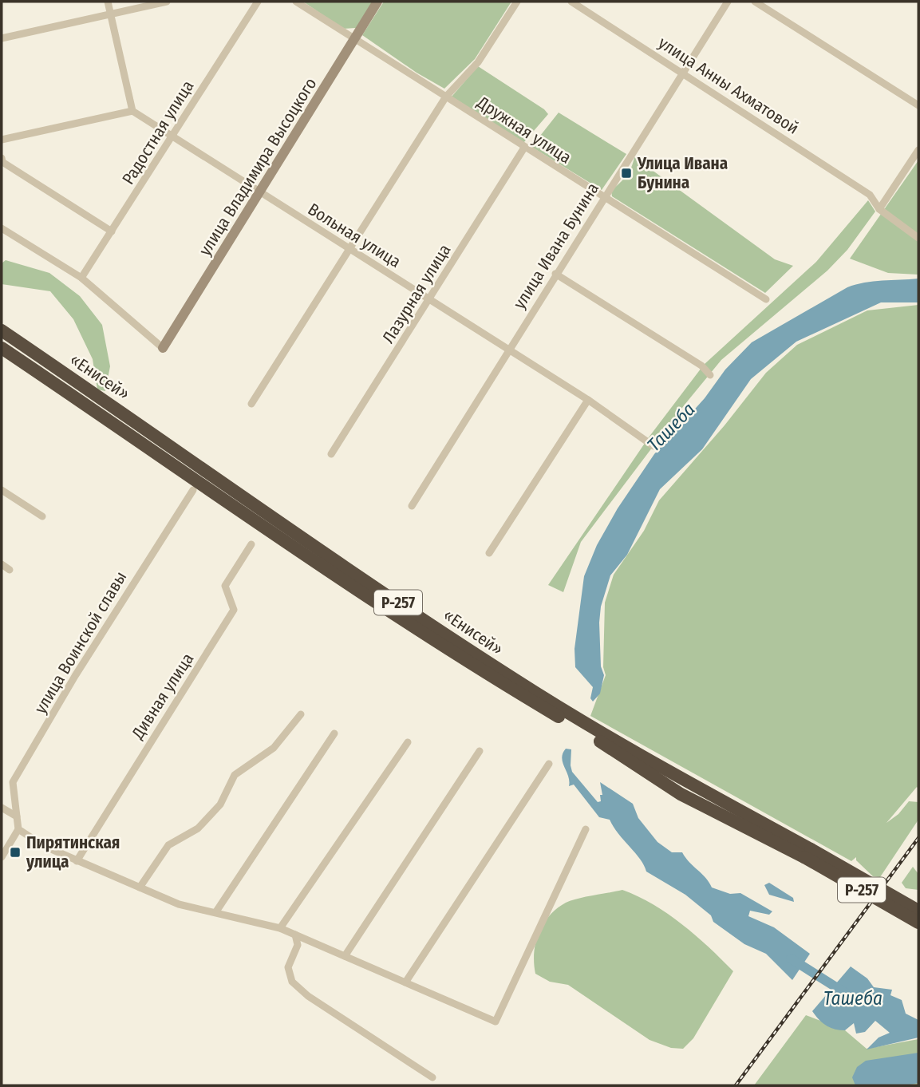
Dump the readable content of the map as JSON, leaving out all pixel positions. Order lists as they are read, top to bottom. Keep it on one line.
{"streets":{"highway":["«Енисей»","Р-257"],"street":["улица Анны Ахматовой","Дружная улица","Радостная улица","улица Владимира Высоцкого","Вольная улица","улица Ивана Бунина","Лазурная улица","улица Воинской славы","Дивная улица"]},"crossings":[["улица Анны Ахматовой","улица Ивана Бунина"],["Дружная улица","улица Владимира Высоцкого"],["Дружная улица","улица Ивана Бунина"],["Дружная улица","Лазурная улица"],["Радостная улица","Вольная улица"],["улица Владимира Высоцкого","Вольная улица"],["Вольная улица","улица Ивана Бунина"],["Вольная улица","Лазурная улица"]],"water":["Ташеба"],"places":{"transit":["Улица Ивана Бунина","Пирятинская улица"]}}
